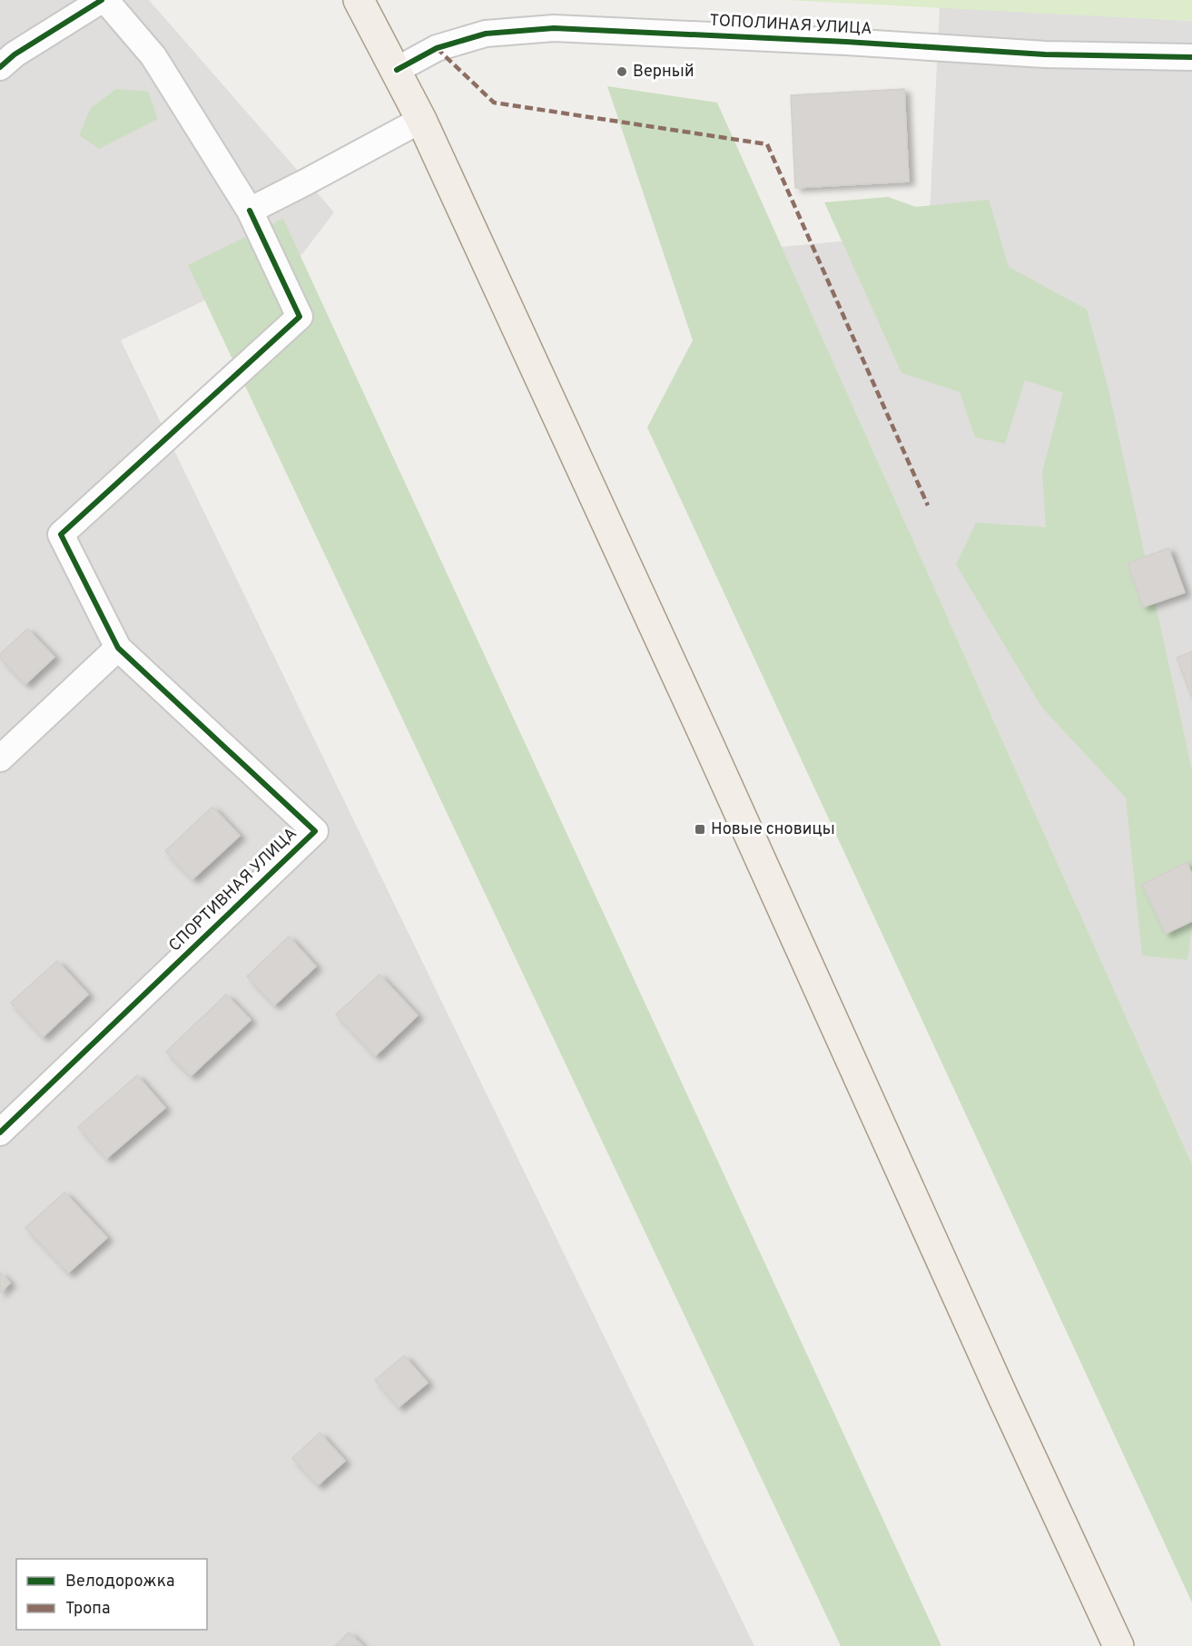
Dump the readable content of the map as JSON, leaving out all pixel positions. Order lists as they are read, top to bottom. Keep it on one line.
{"streets":{"street":["ТОПОЛИНАЯ УЛИЦА","СПОРТИВНАЯ УЛИЦА"]},"places":{"other":["Верный"],"transit":["Новые сновицы"]},"legend":["Велодорожка","Тропа"]}
